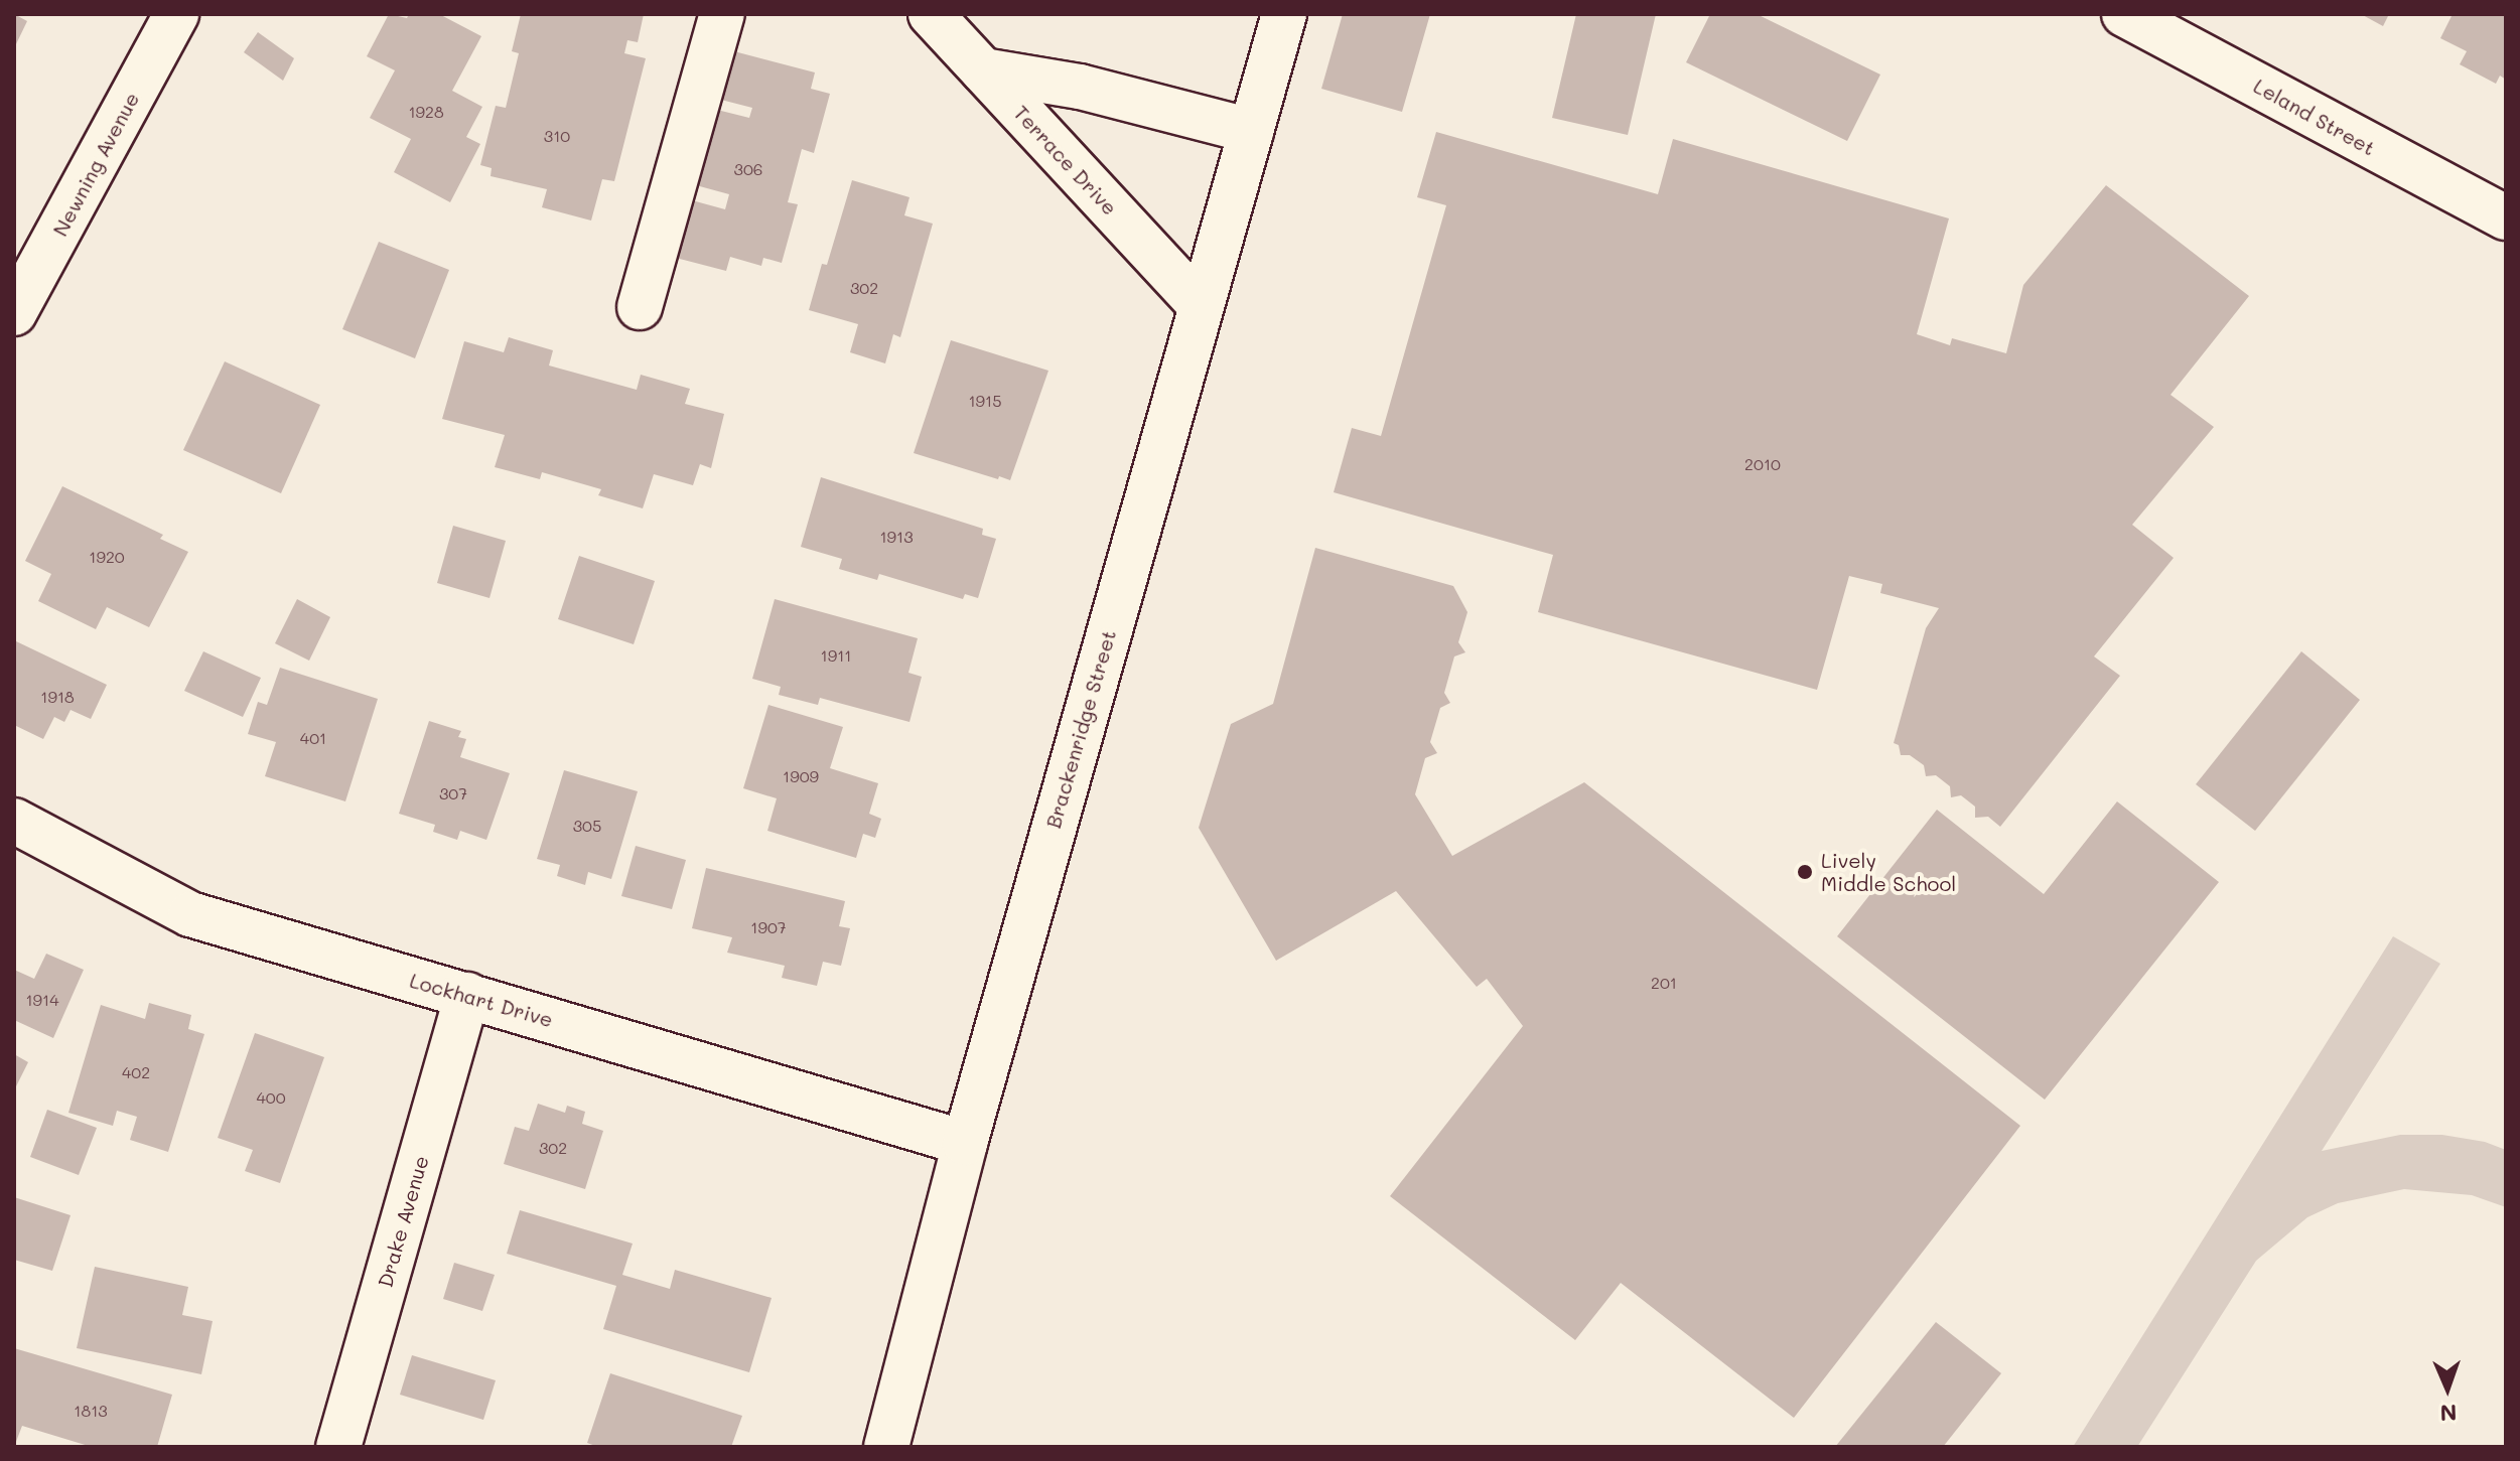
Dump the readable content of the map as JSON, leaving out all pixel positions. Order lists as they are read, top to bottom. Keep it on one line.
{"streets":{"street":["Leland Street","Terrace Drive","Newning Avenue","Brackenridge Street","Lockhart Drive","Drake Avenue"]},"crossings":[["Terrace Drive","Brackenridge Street"],["Brackenridge Street","Lockhart Drive"],["Lockhart Drive","Drake Avenue"]],"places":["Lively Middle School"],"house_numbers":["1928","310","306","302","1915","2010","1913","1920","1911","1918","401","1909","307","305","1907","201","1914","402","400","302","1813"],"north":"bottom"}
